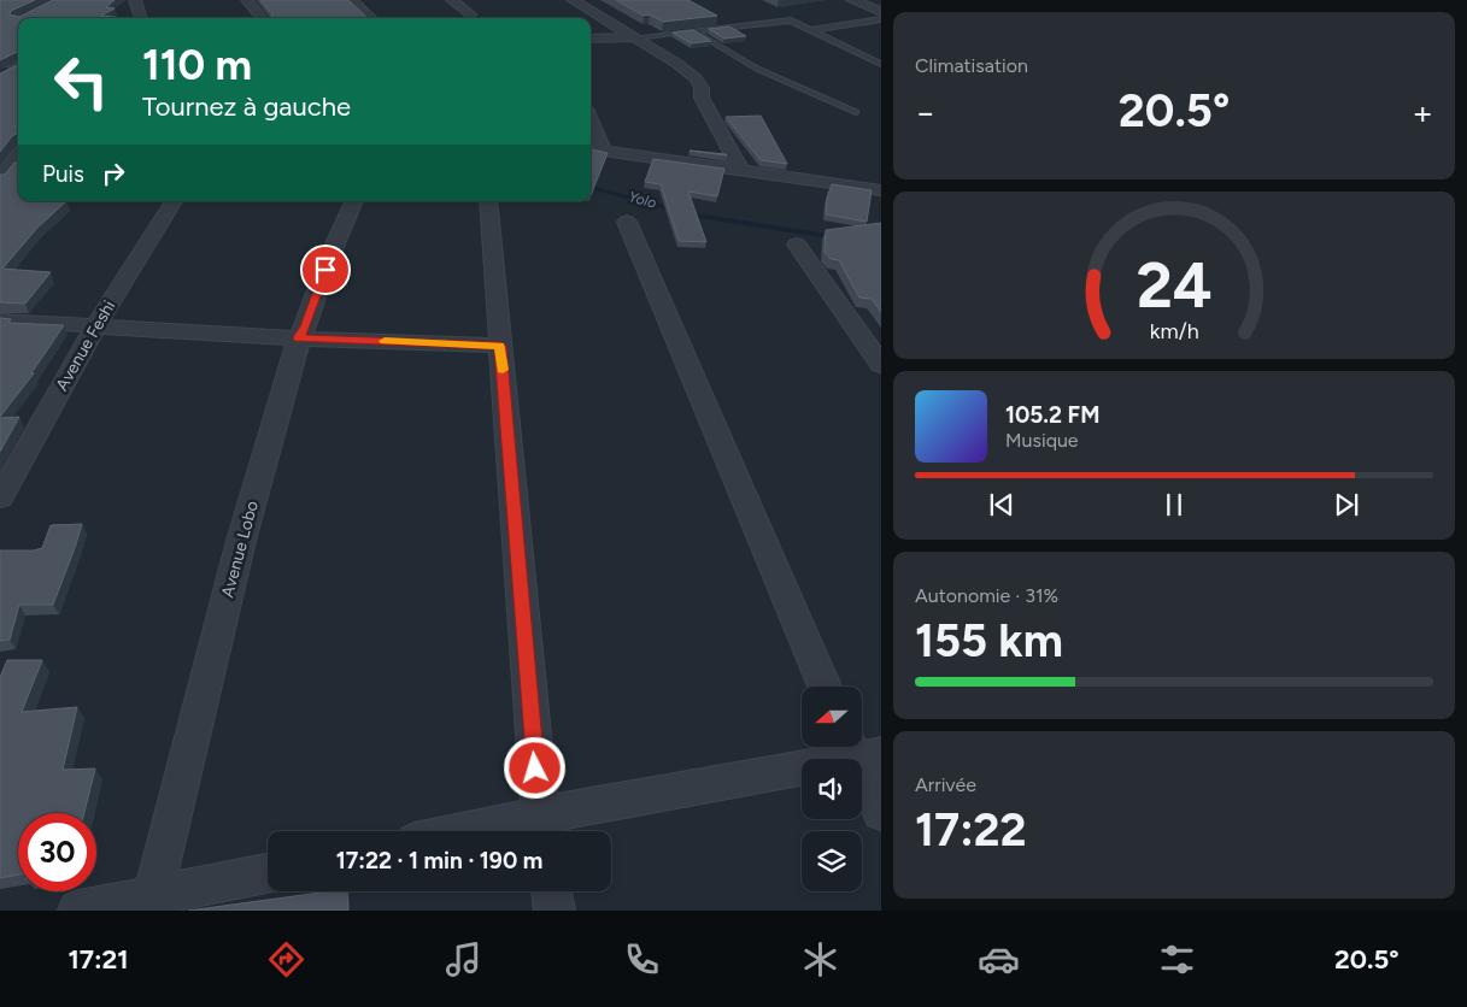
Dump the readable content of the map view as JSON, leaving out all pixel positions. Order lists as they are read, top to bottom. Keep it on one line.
{"streets":{"street":["Avenue Feshi","Avenue Lobo"]},"water":["Yolo"],"north":"left","page":{"tile":["Climatisation",["Autonomie · 31%","155 km"],["Arrivée","17:22"]],"turn":["110 m","Tournez à gauche"],"heat":["−","20.5°","+"],"then":"Puis","song":["105.2 FM","Musique"],"limit":"30","trip":"17:22 · 1 min · 190 m","tabs":["17:21","20.5°"],"gauge":["24","km/h"]}}
